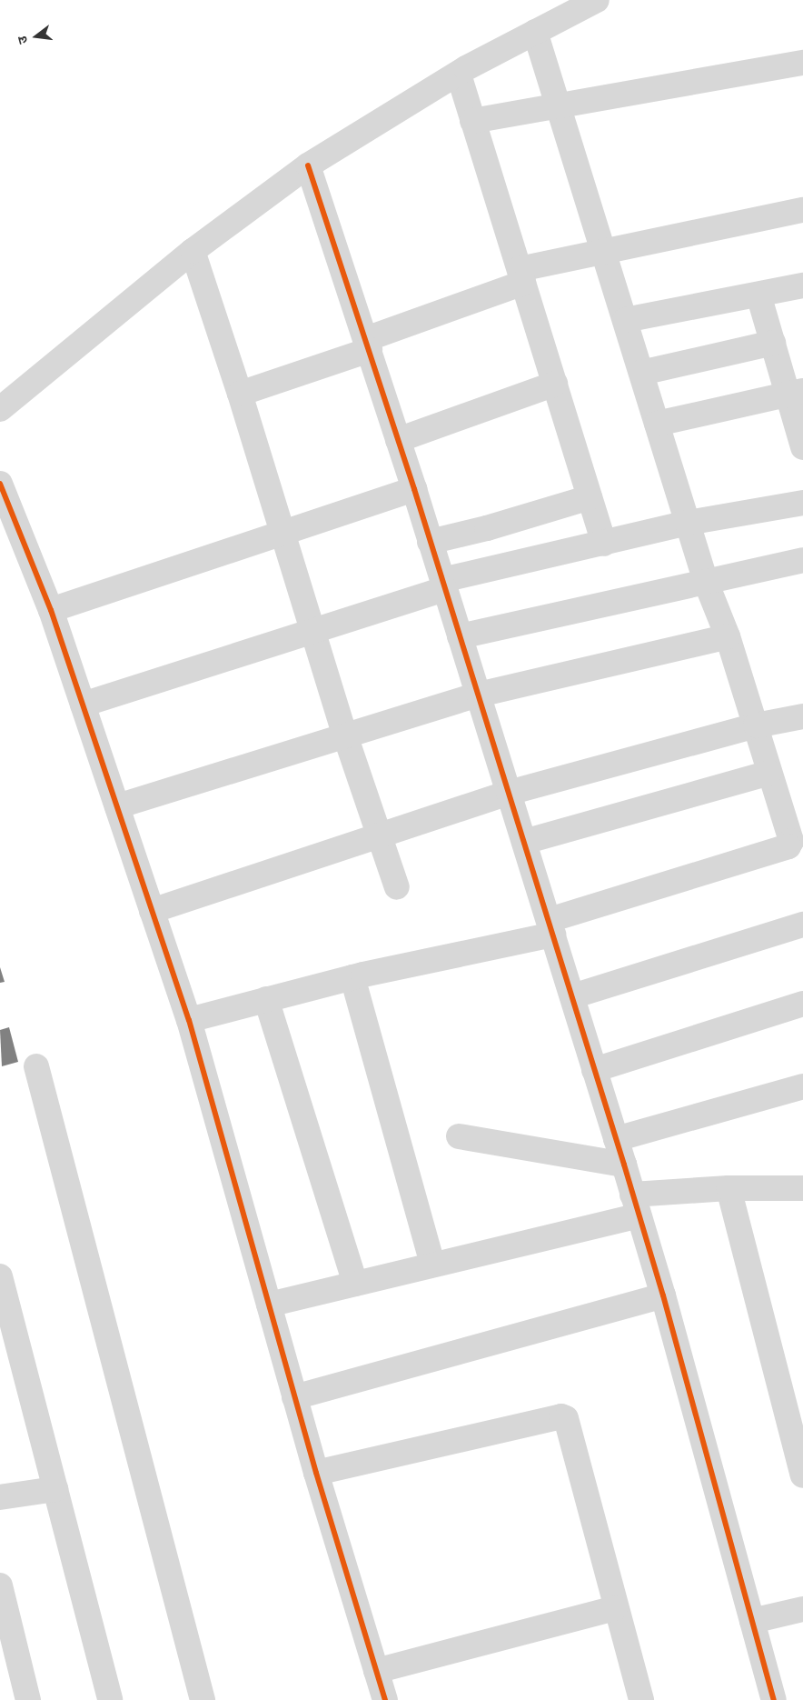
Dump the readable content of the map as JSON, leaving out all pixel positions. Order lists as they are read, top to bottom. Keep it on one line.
{"north":"left"}
